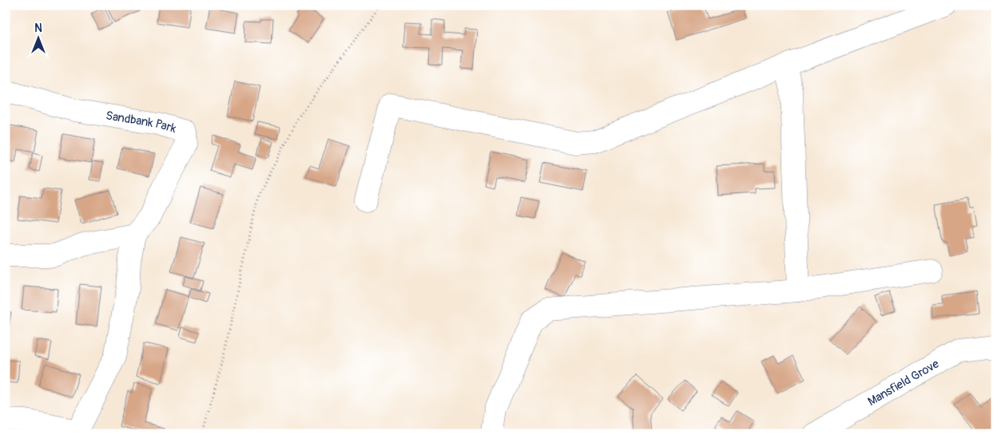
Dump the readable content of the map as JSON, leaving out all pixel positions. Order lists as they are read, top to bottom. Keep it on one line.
{"streets":{"street":["Sandbank Park","Mansfield Grove"]},"north":"top"}
